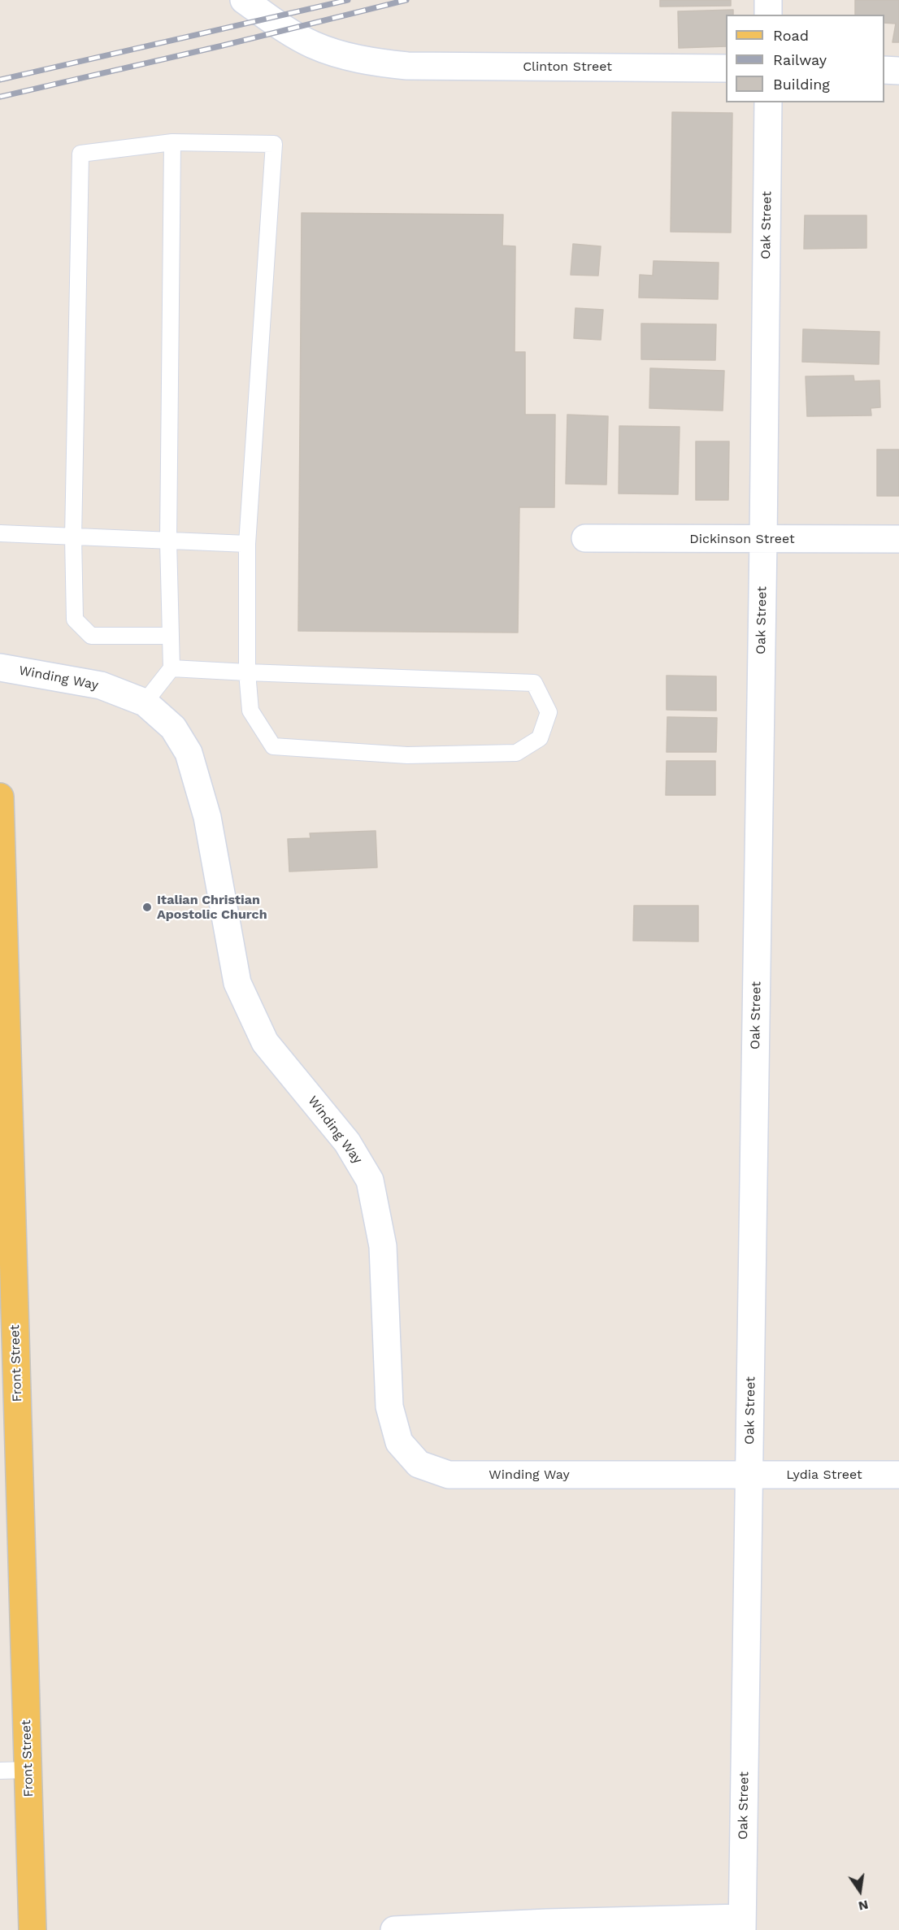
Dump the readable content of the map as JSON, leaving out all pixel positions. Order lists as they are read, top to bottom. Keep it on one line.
{"streets":{"main road":["Front Street"],"street":["Clinton Street","Oak Street","Dickinson Street","Winding Way","Lydia Street"]},"crossings":[["Oak Street","Dickinson Street"],["Oak Street","Winding Way"],["Oak Street","Lydia Street"],["Winding Way","Lydia Street"]],"places":["Italian Christian Apostolic Church"],"legend":["Road","Railway","Building"],"north":"bottom"}
